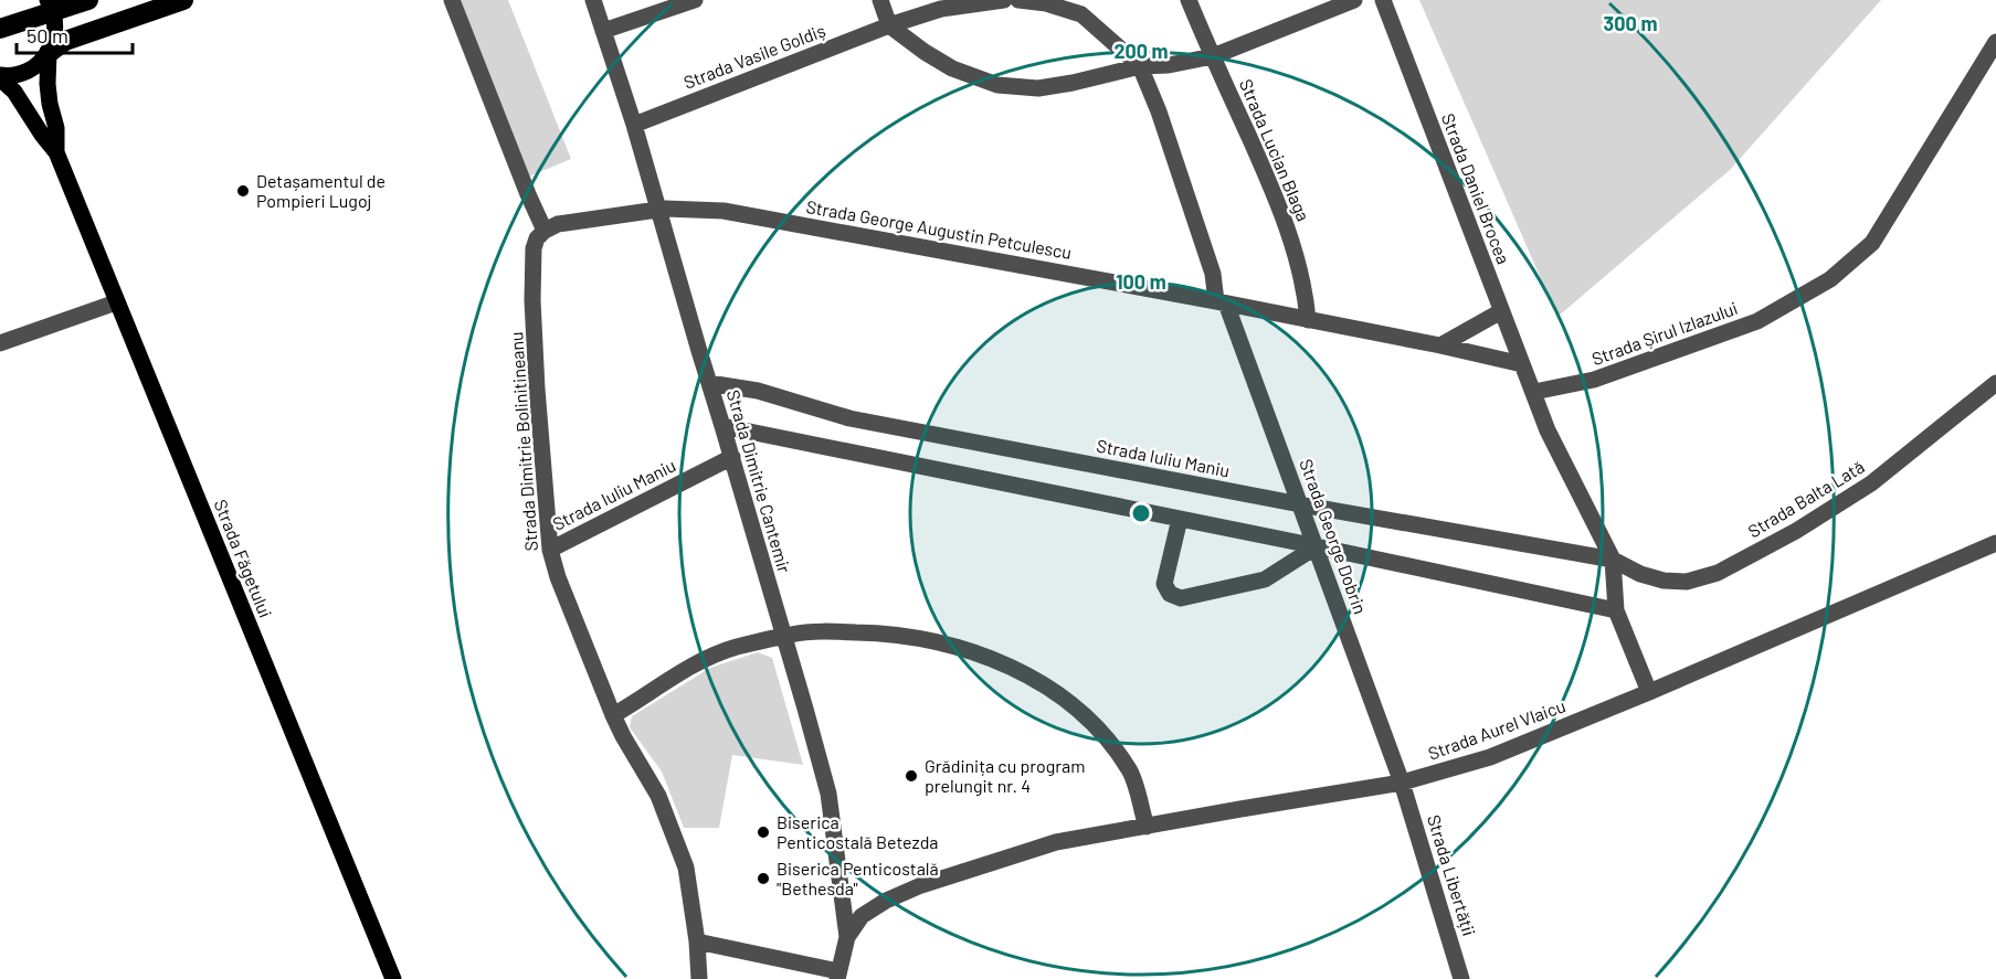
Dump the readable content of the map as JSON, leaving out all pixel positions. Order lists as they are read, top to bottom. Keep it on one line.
{"streets":{"main road":["Strada Făgetului"],"street":["Strada Vasile Goldiș","Strada Lucian Blaga","Strada Daniel Brocea","Strada George Augustin Petculescu","Strada Șirul Izlazului","Strada Dimitrie Bolinitineanu","Strada Iuliu Maniu","Strada Dimitrie Cantemir","Strada Balta Lată","Strada George Dobrin","Strada Aurel Vlaicu","Strada Libertății"]},"crossings":[["Strada Vasile Goldiș","Strada Dimitrie Cantemir"],["Strada Lucian Blaga","Strada George Augustin Petculescu"],["Strada Daniel Brocea","Strada George Augustin Petculescu"],["Strada Daniel Brocea","Strada Șirul Izlazului"],["Strada George Augustin Petculescu","Strada Dimitrie Cantemir"],["Strada George Augustin Petculescu","Strada George Dobrin"],["Strada Dimitrie Bolinitineanu","Strada Iuliu Maniu"],["Strada Iuliu Maniu","Strada Dimitrie Cantemir"],["Strada Iuliu Maniu","Strada Balta Lată"],["Strada Iuliu Maniu","Strada George Dobrin"],["Strada Dimitrie Cantemir","Strada Aurel Vlaicu"],["Strada George Dobrin","Strada Aurel Vlaicu"],["Strada George Dobrin","Strada Libertății"],["Strada Aurel Vlaicu","Strada Libertății"]],"places":["Detașamentul de Pompieri Lugoj","Grădinița cu program prelungit nr. 4","Biserica Penticostală Betezda","Biserica Penticostală \"Bethesda\""],"scale_bar":"50 m","rings":["300 m","200 m","100 m"]}
